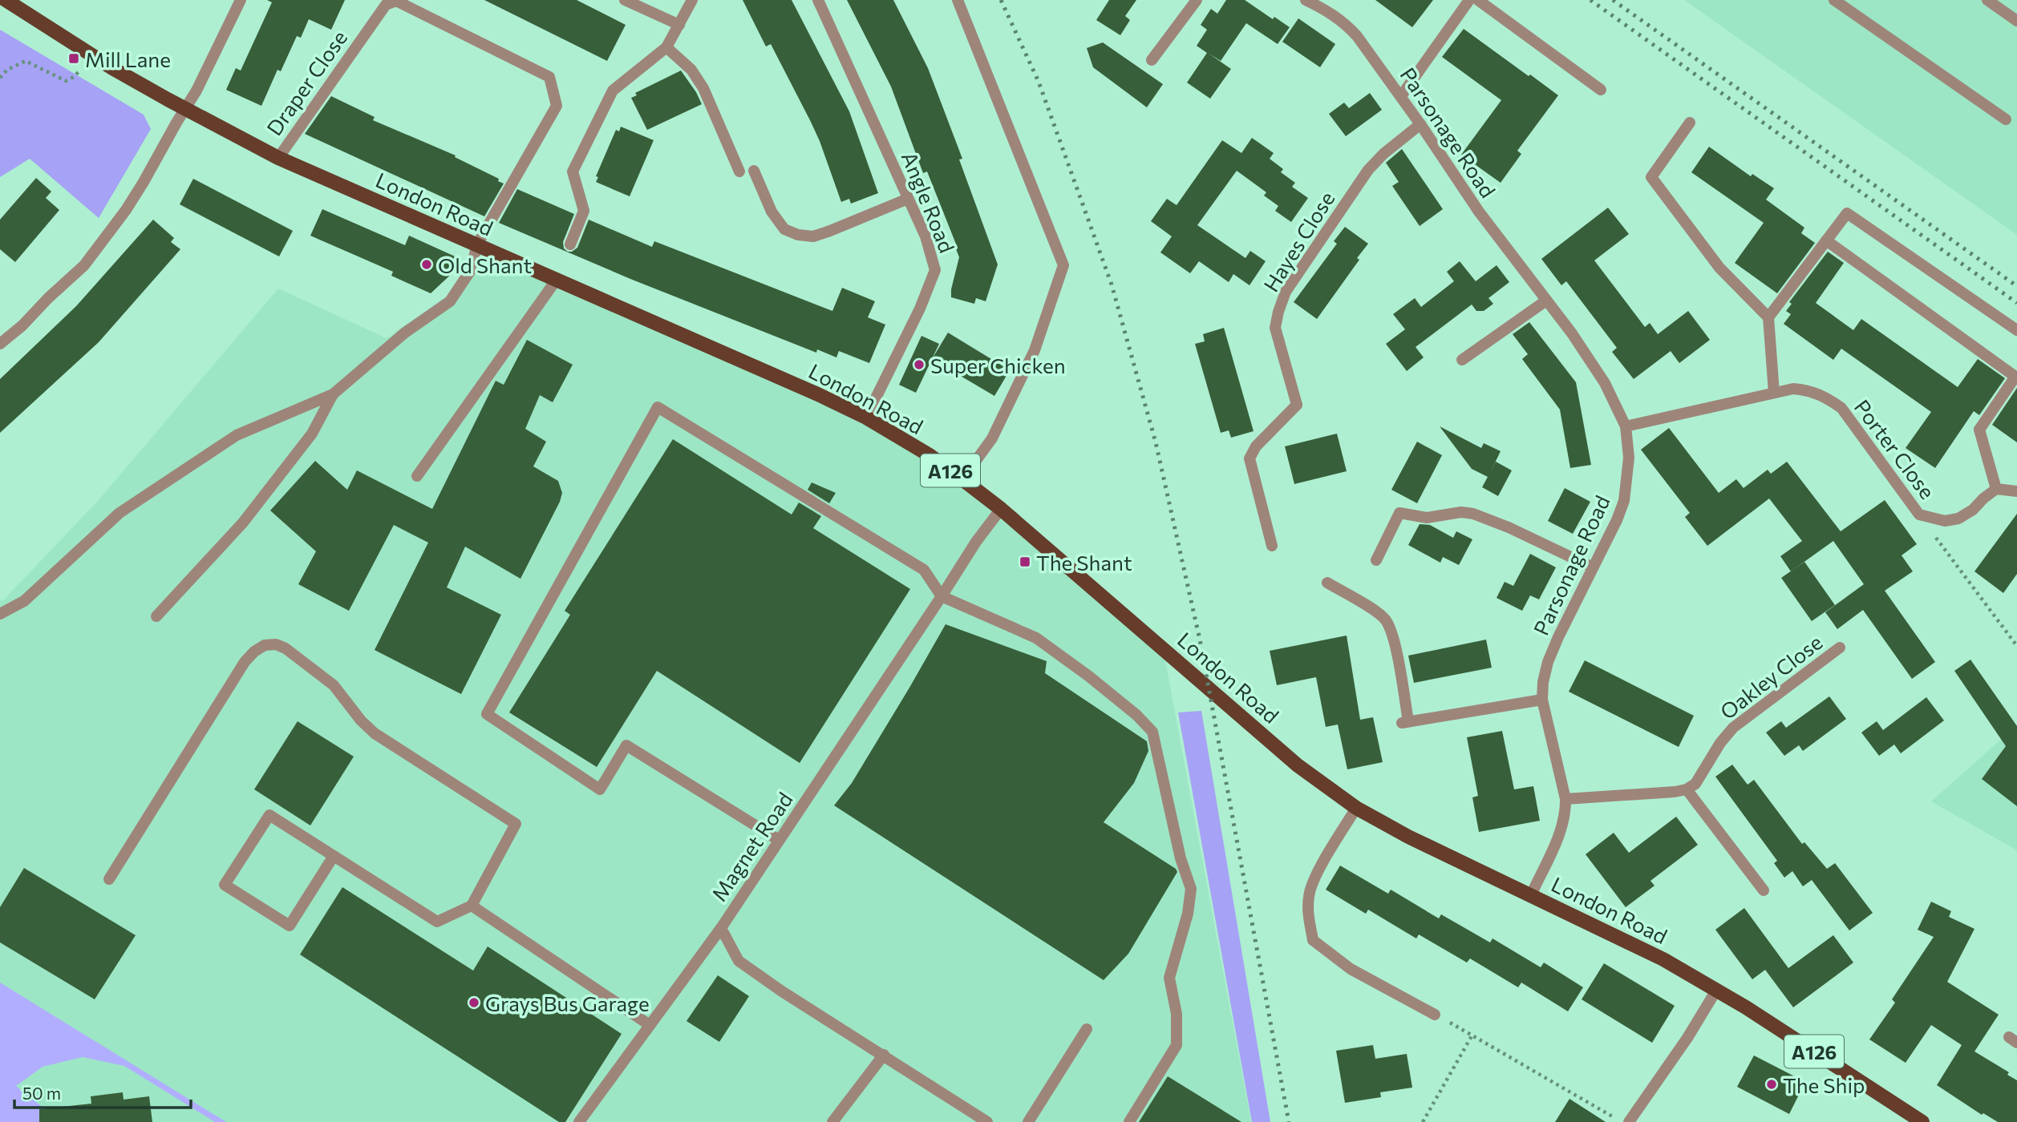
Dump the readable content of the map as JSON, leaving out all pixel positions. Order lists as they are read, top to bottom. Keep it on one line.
{"streets":{"main road":["London Road","A126"],"street":["Draper Close","Parsonage Road","Angle Road","Hayes Close","Porter Close","Oakley Close","Magnet Road"]},"crossings":[["Draper Close","London Road"],["Parsonage Road","London Road"],["Parsonage Road","Hayes Close"],["Parsonage Road","Porter Close"],["Angle Road","London Road"],["London Road","Magnet Road"]],"places":{"transit":["Mill Lane","The Shant"],"other":["Old Shant","Super Chicken","Grays Bus Garage","The Ship"]},"scale_bar":"50 m"}
